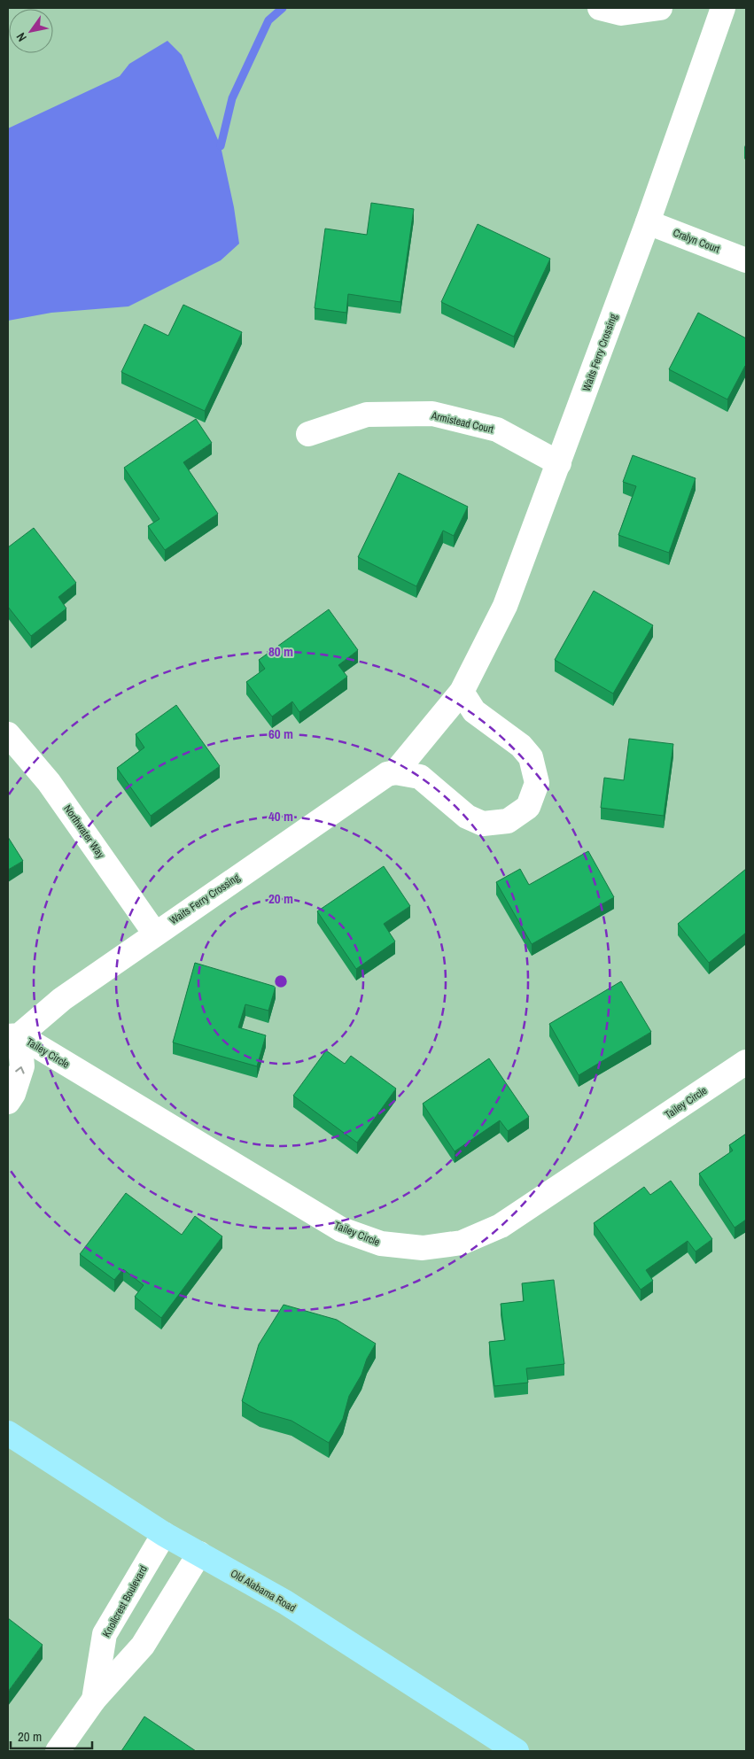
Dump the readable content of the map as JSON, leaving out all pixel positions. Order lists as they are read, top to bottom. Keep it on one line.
{"streets":{"main road":["Old Alabama Road"],"street":["Cralyn Court","Waits Ferry Crossing","Armistead Court","Northwater Way","Tailey Circle","Knollcrest Boulevard"]},"crossings":[["Cralyn Court","Waits Ferry Crossing"],["Waits Ferry Crossing","Armistead Court"],["Waits Ferry Crossing","Northwater Way"],["Waits Ferry Crossing","Tailey Circle"],["Old Alabama Road","Knollcrest Boulevard"]],"scale_bar":"20 m","north":"bottom left","rings":["80 m","60 m","40 m","20 m"]}
